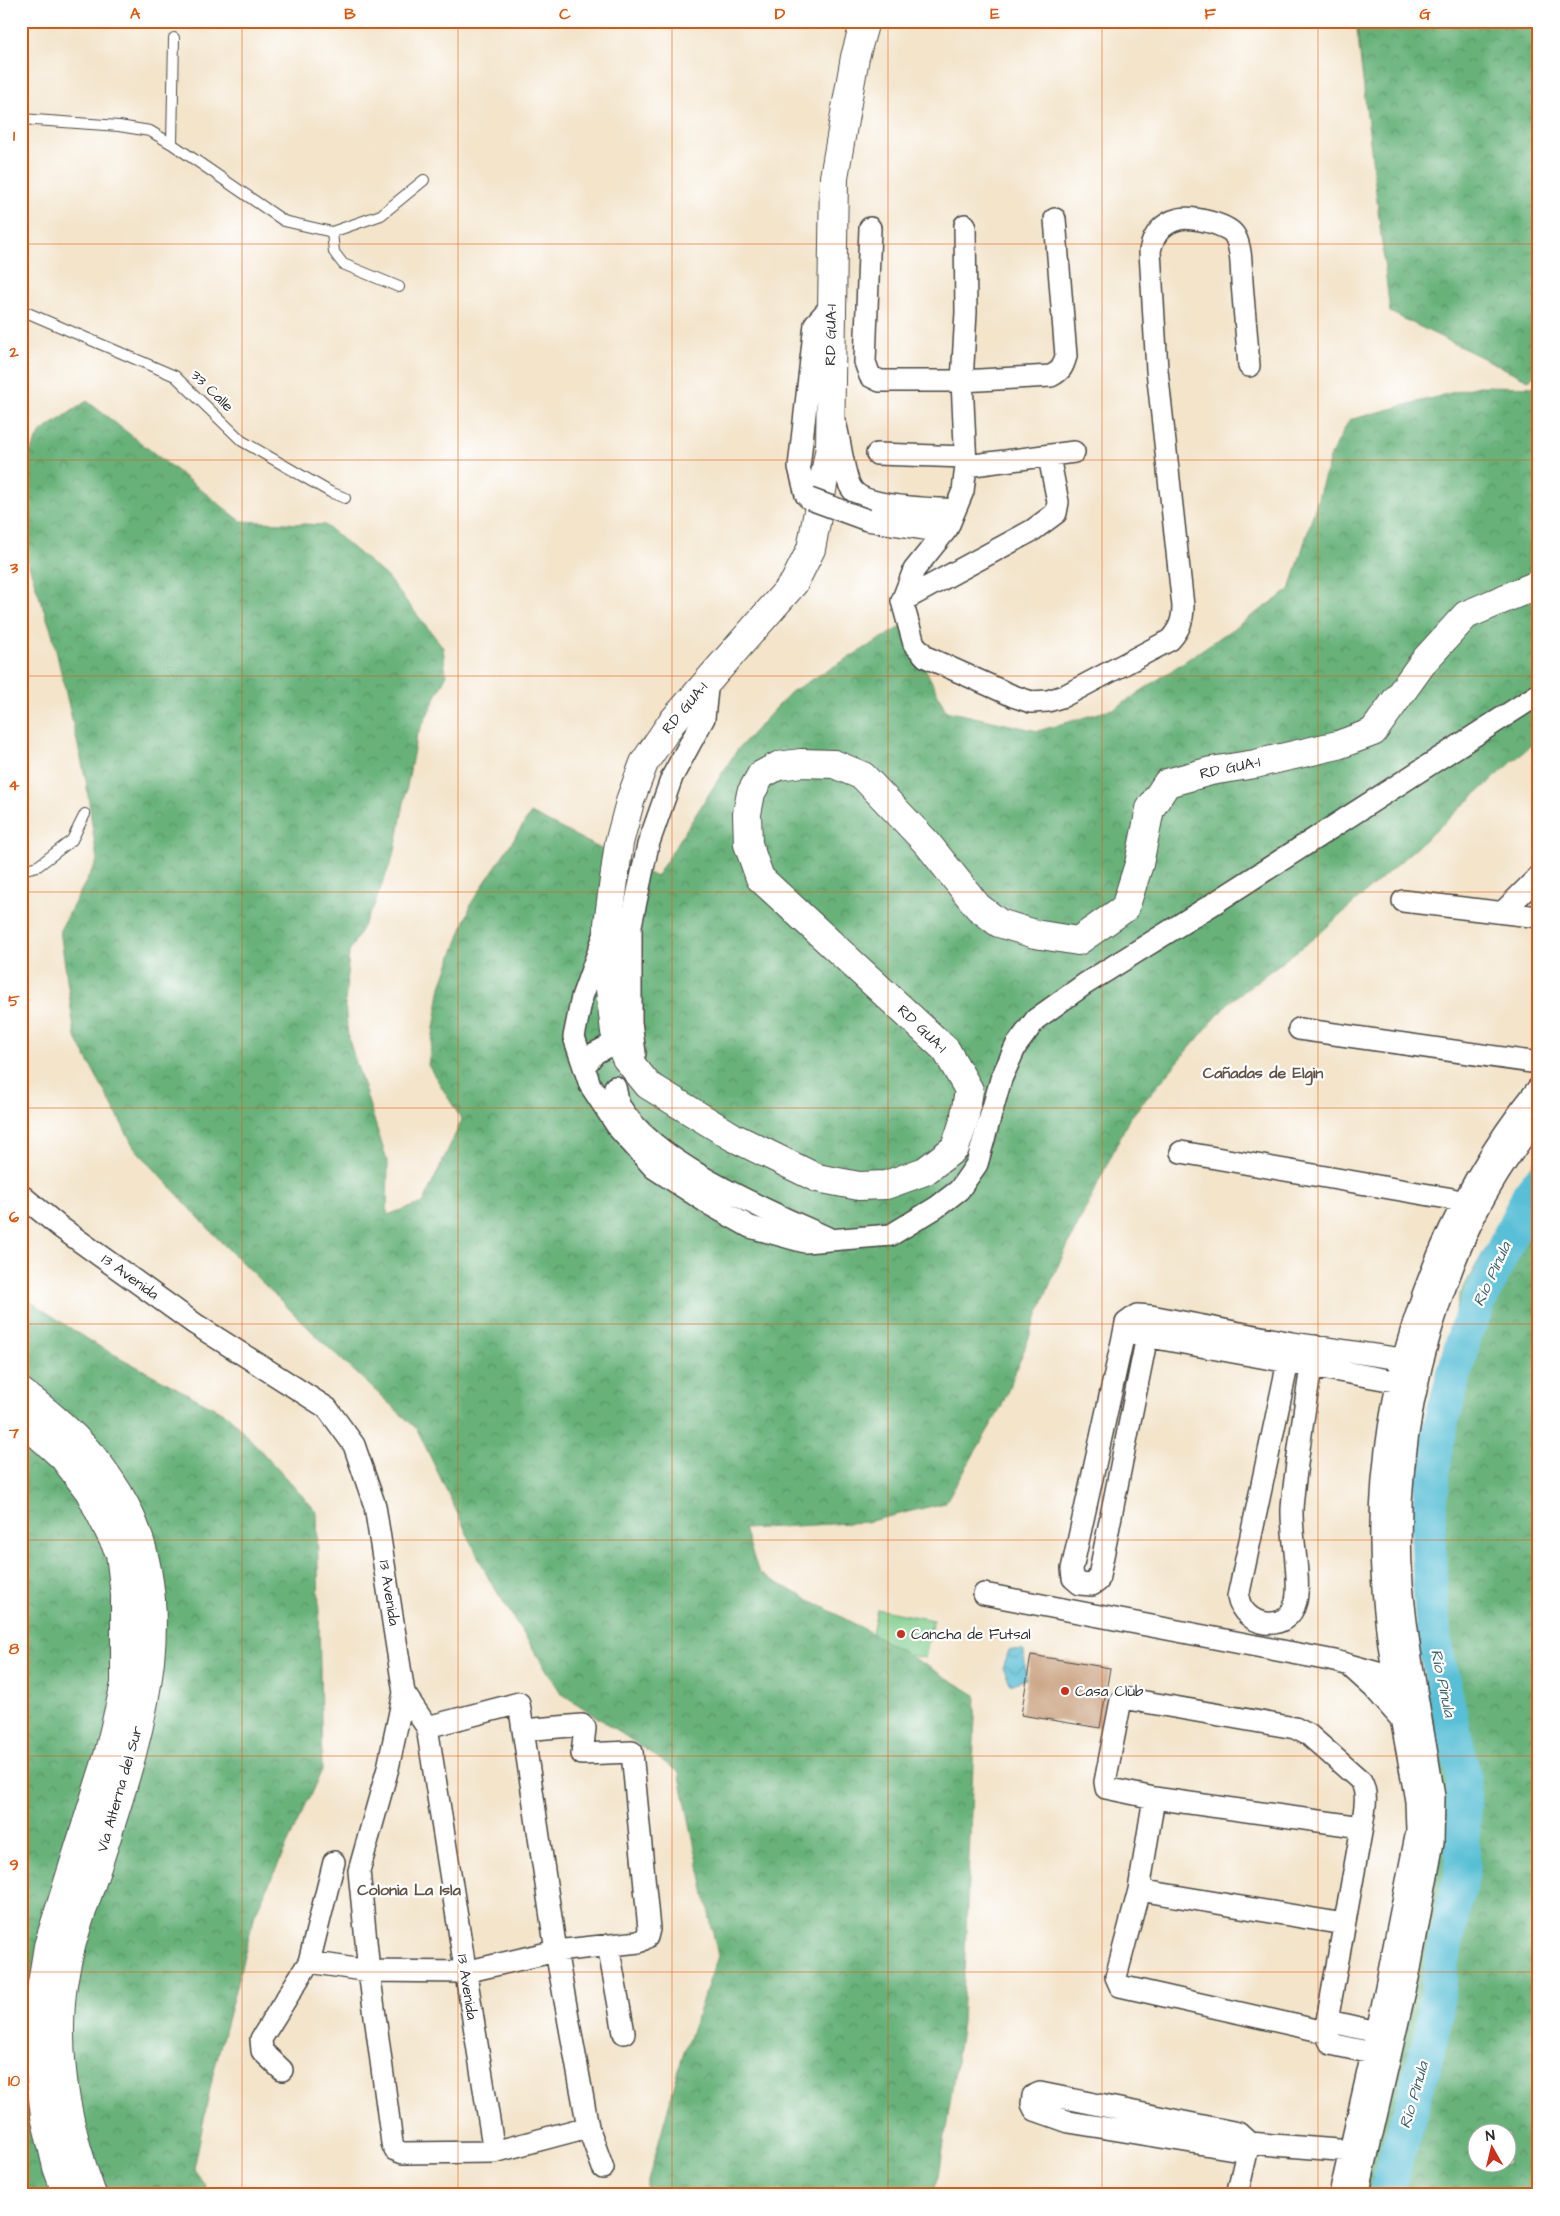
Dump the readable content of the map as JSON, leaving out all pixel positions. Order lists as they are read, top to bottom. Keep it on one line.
{"streets":{"main road":["RD GUA-1","Vía Alterna del Sur"],"street":["13 Avenida"],"lane":["33 Calle"]},"districts":["Cañadas de Elgin","Colonia La Isla"],"water":["Río Pinula"],"places":["Cancha de Futsal","Casa Club"],"north":"top","grid":{"columns":["A","B","C","D","E","F","G"],"rows":["1","2","3","4","5","6","7","8","9","10"]}}
